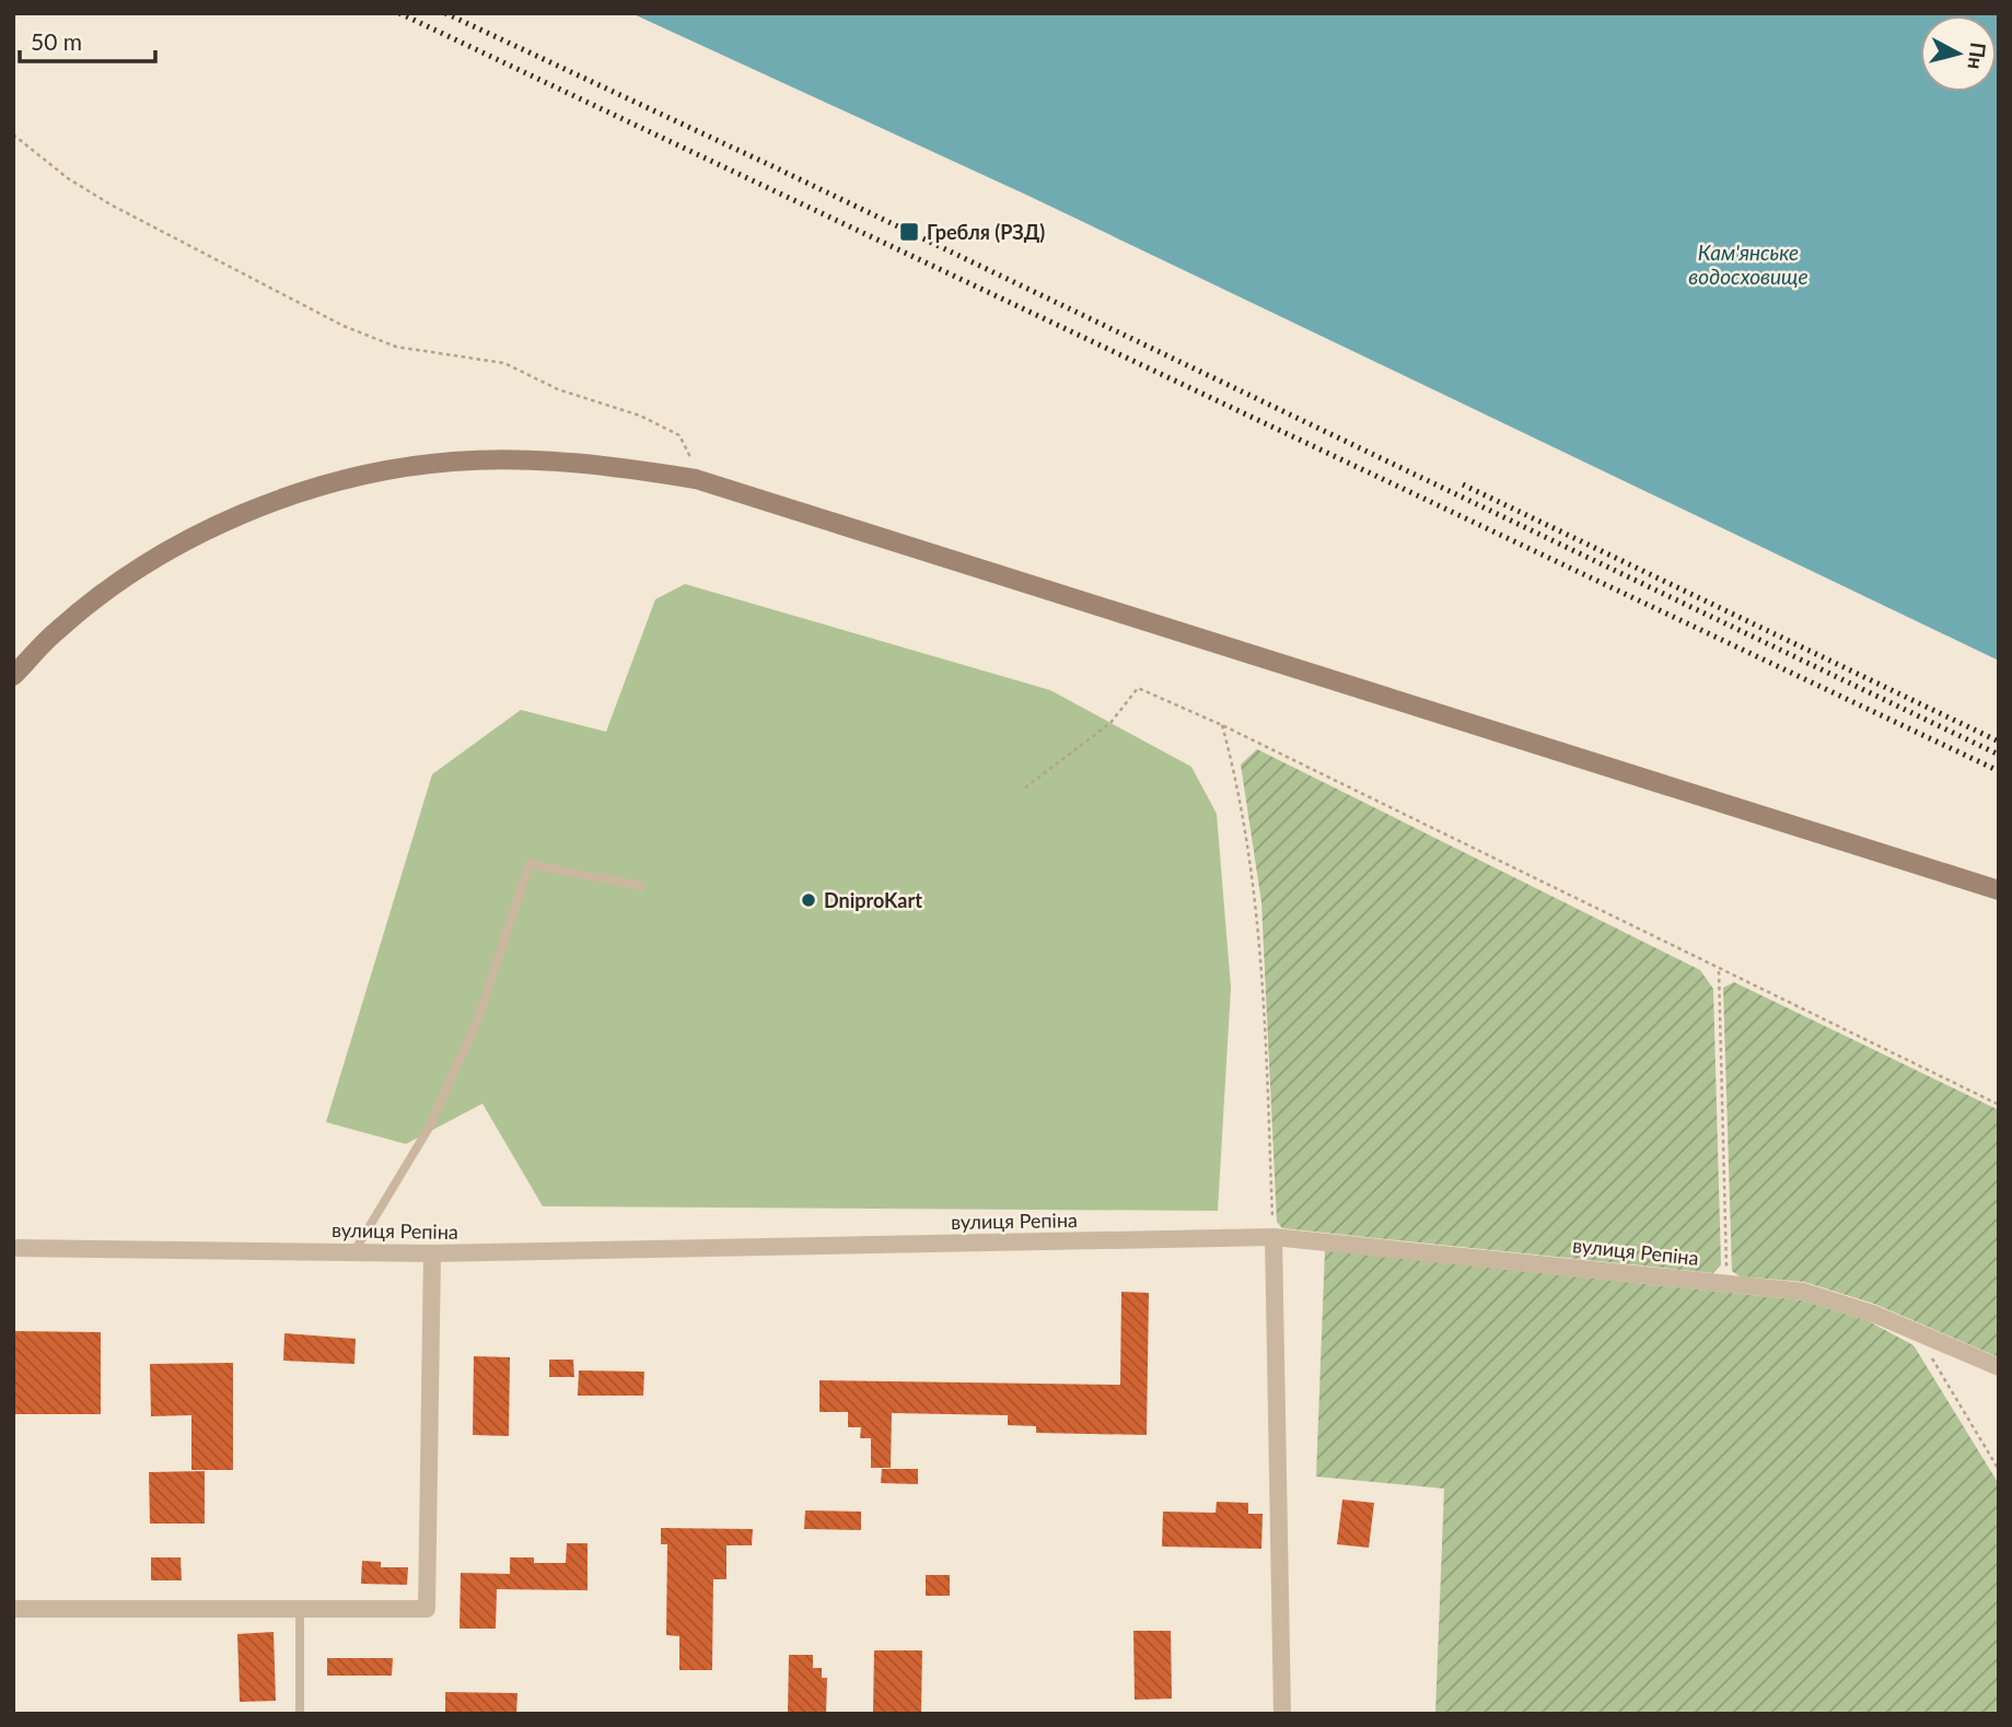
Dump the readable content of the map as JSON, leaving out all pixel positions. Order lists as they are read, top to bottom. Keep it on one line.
{"streets":{"street":["вулиця Репіна"]},"water":["Кам'янське водосховище"],"places":{"transit":["Гребля (РЗД)"],"other":["DniproKart"]},"scale_bar":"50 m","north":"right"}
